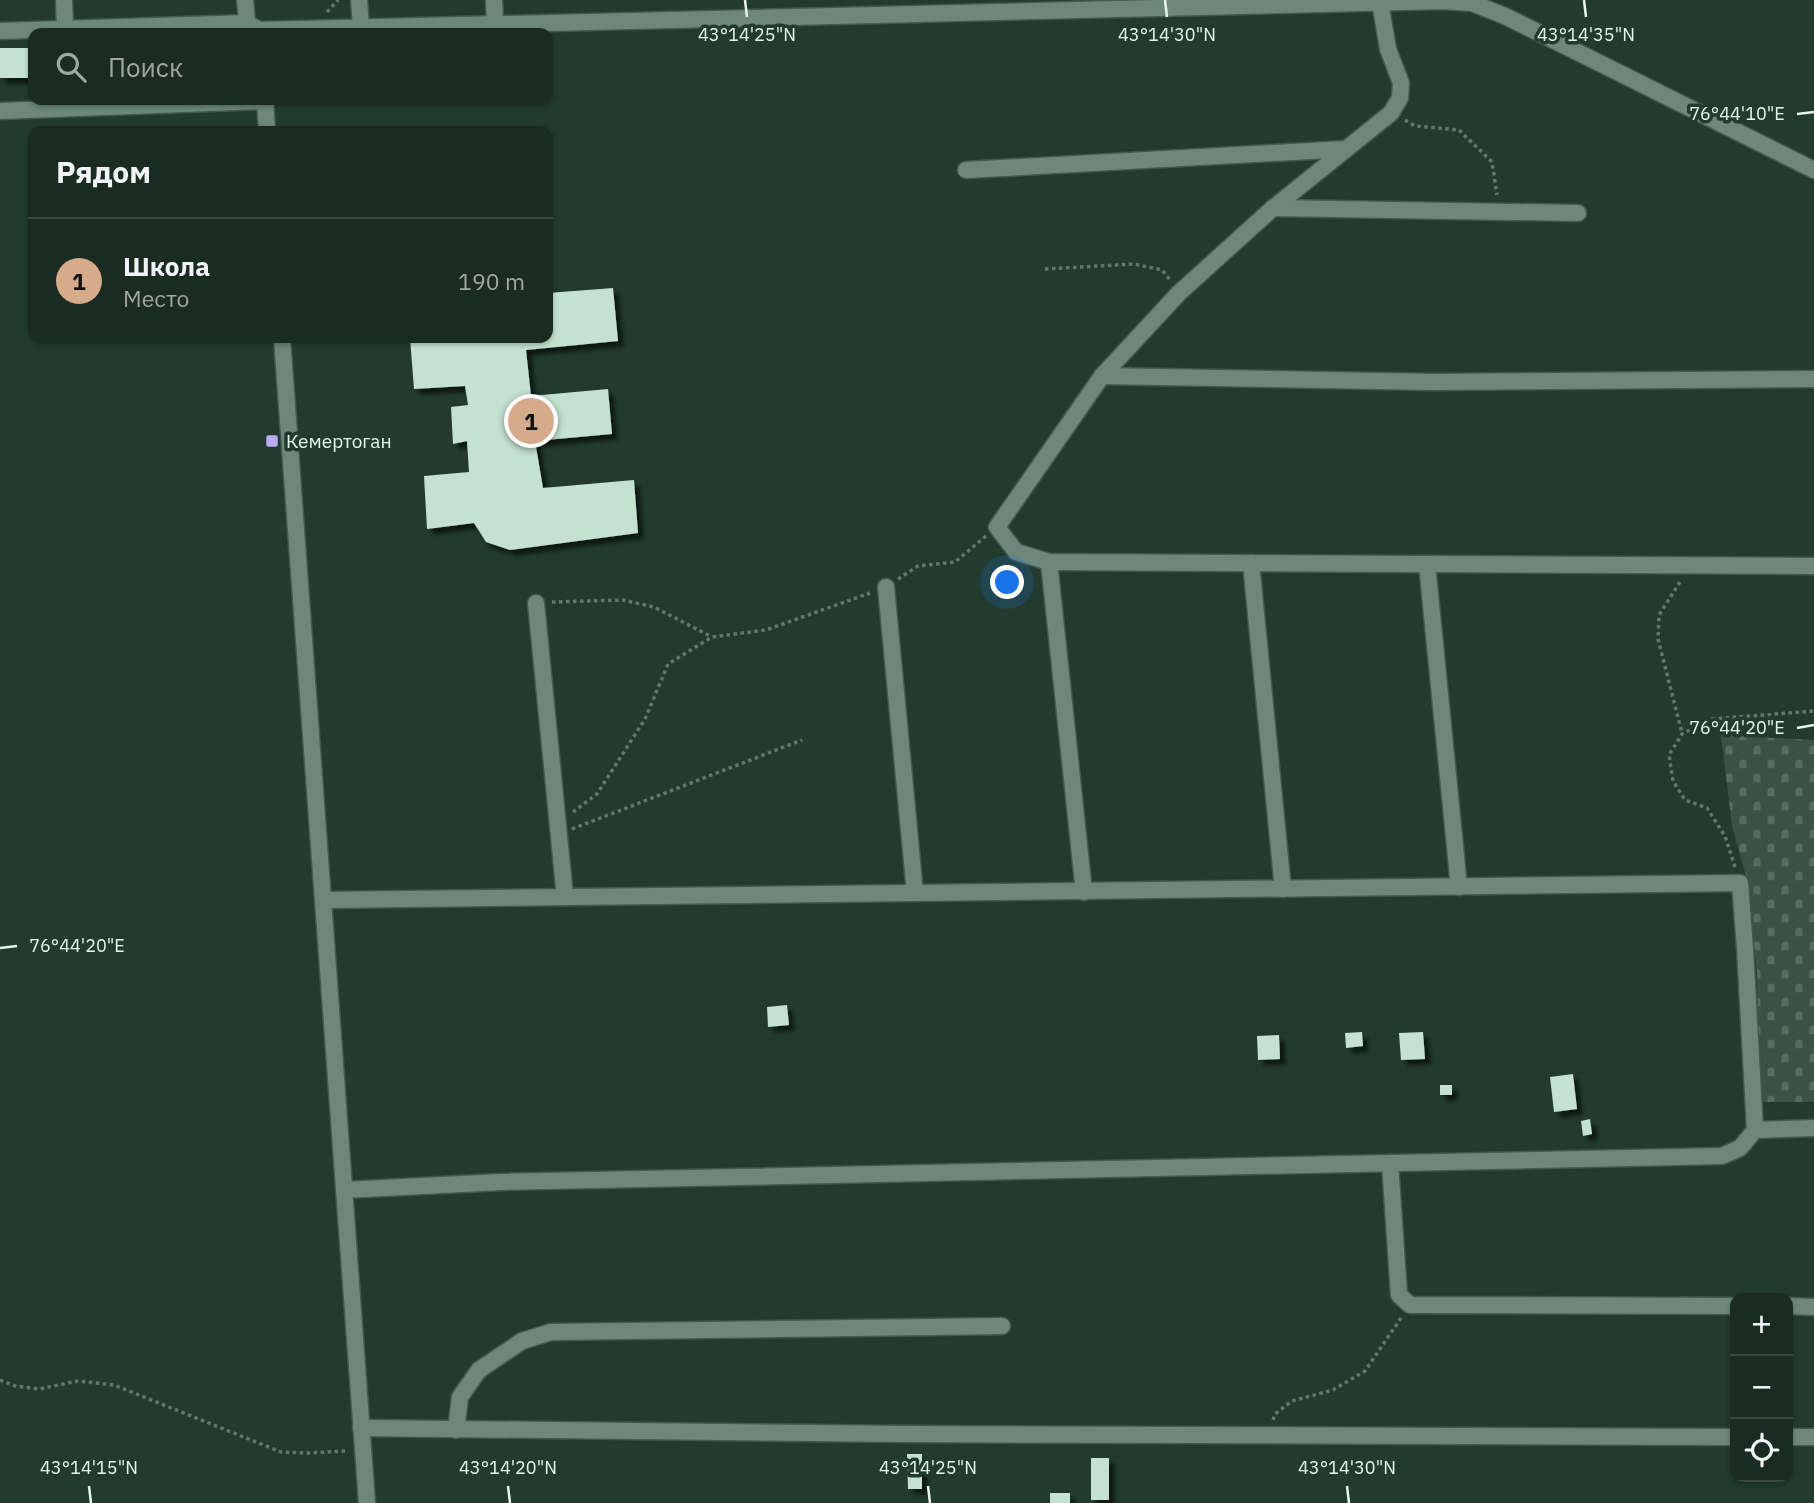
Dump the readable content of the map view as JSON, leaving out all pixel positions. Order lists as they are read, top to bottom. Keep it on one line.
{"places":{"transit":["Кемертоган"]},"page":{"search":"Поиск","heading":"Рядом","list":[{"mark":"1","name":"Школа","note":"Место","value":"190 m"}],"pins":"1","map_buttons":["+","−"]},"coordinates":["43°14'25\"N","43°14'30\"N","43°14'35\"N","76°44'10\"E","76°44'20\"E","43°14'15\"N","43°14'20\"N"]}
